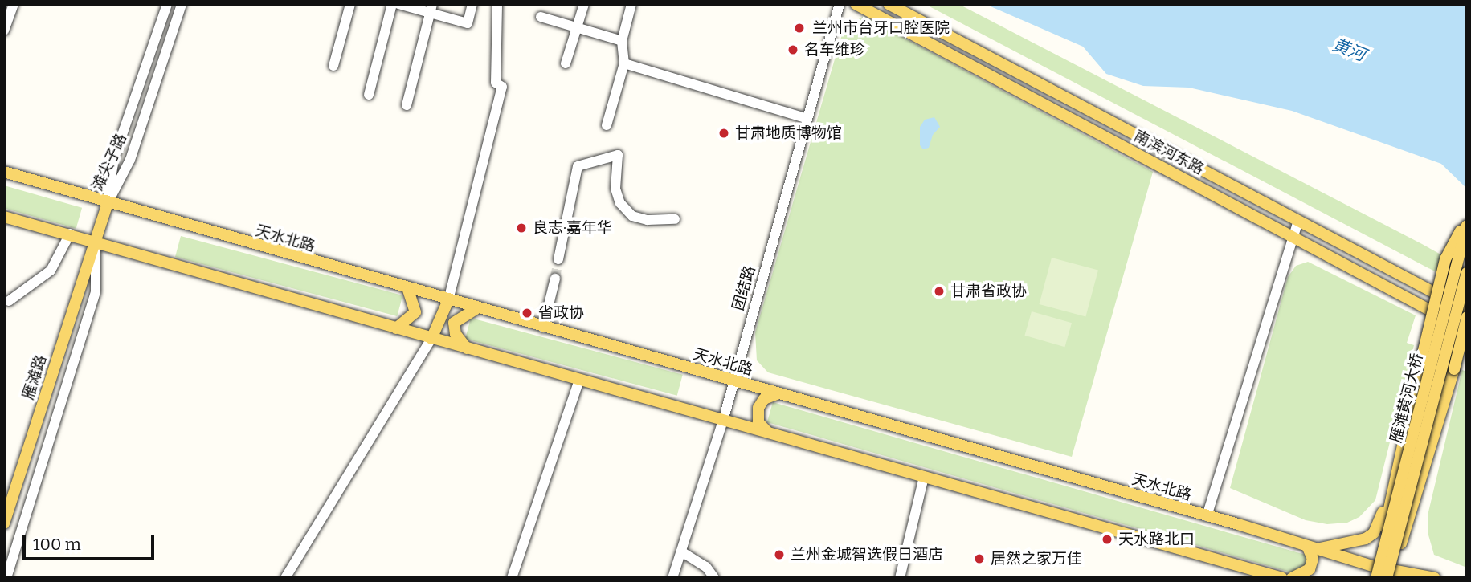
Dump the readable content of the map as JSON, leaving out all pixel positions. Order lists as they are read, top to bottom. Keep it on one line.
{"streets":{"main road":["南滨河东路","天水北路","雁滩路","雁滩黄河大桥"],"street":["滩尖子路","团结路"]},"crossings":[["滩尖子路","天水北路"],["滩尖子路","雁滩路"],["天水北路","团结路"],["天水北路","雁滩路"],["天水北路","雁滩黄河大桥"]],"water":["黄河"],"places":["兰州市台牙口腔医院","名车维珍","甘肃地质博物馆","良志·嘉年华","甘肃省政协","省政协","天水路北口","兰州金城智选假日酒店","居然之家万佳"],"scale_bar":"100 m"}
